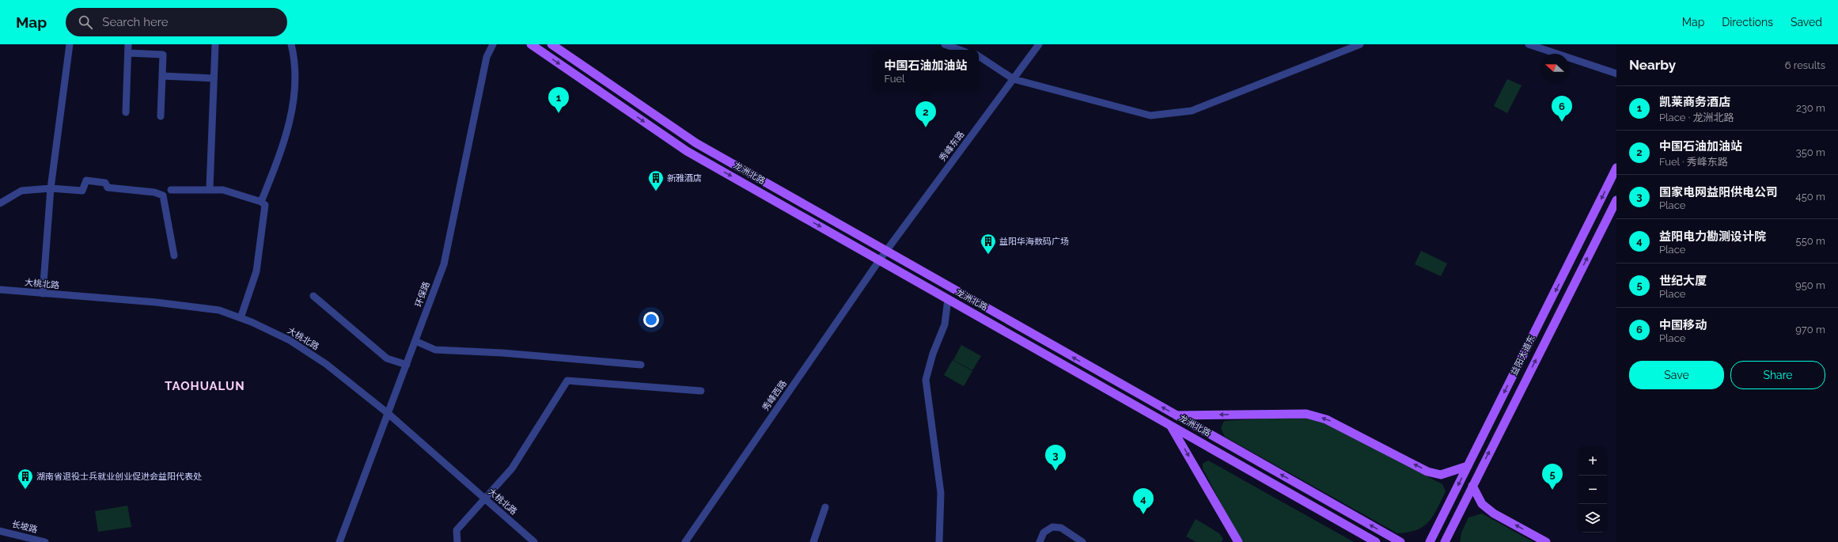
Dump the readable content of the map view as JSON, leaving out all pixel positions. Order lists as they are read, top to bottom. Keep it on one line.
{"streets":{"main road":["龙洲北路","益阳大道东"],"street":["秀峰东路","大桃北路","环保路","秀峰西路","长坡路"]},"crossings":[["秀峰东路","龙洲北路"],["秀峰东路","秀峰西路"],["龙洲北路","秀峰西路"],["大桃北路","环保路"]],"districts":["TAOHUALUN"],"places":{"building":["新雅酒店","益阳华海数码广场","湖南省退役士兵就业创业促进会益阳代表处"]},"north":"left","page":{"header":"Map","search":"Search here","nav":["Map","Directions","Saved"],"heading":["Nearby","6 results"],"popup":["中国石油加油站","Fuel"],"list":[{"mark":"1","name":"凯莱商务酒店","note":"Place · 龙洲北路","value":"230 m"},{"mark":"2","name":"中国石油加油站","note":"Fuel · 秀峰东路","value":"350 m"},{"mark":"3","name":"国家电网益阳供电公司","note":"Place","value":"450 m"},{"mark":"4","name":"益阳电力勘测设计院","note":"Place","value":"550 m"},{"mark":"5","name":"世纪大厦","note":"Place","value":"950 m"},{"mark":"6","name":"中国移动","note":"Place","value":"970 m"}],"pins":["1","6","2","3","5","4"],"buttons":["Save","Share"],"map_buttons":["+","−"]}}
